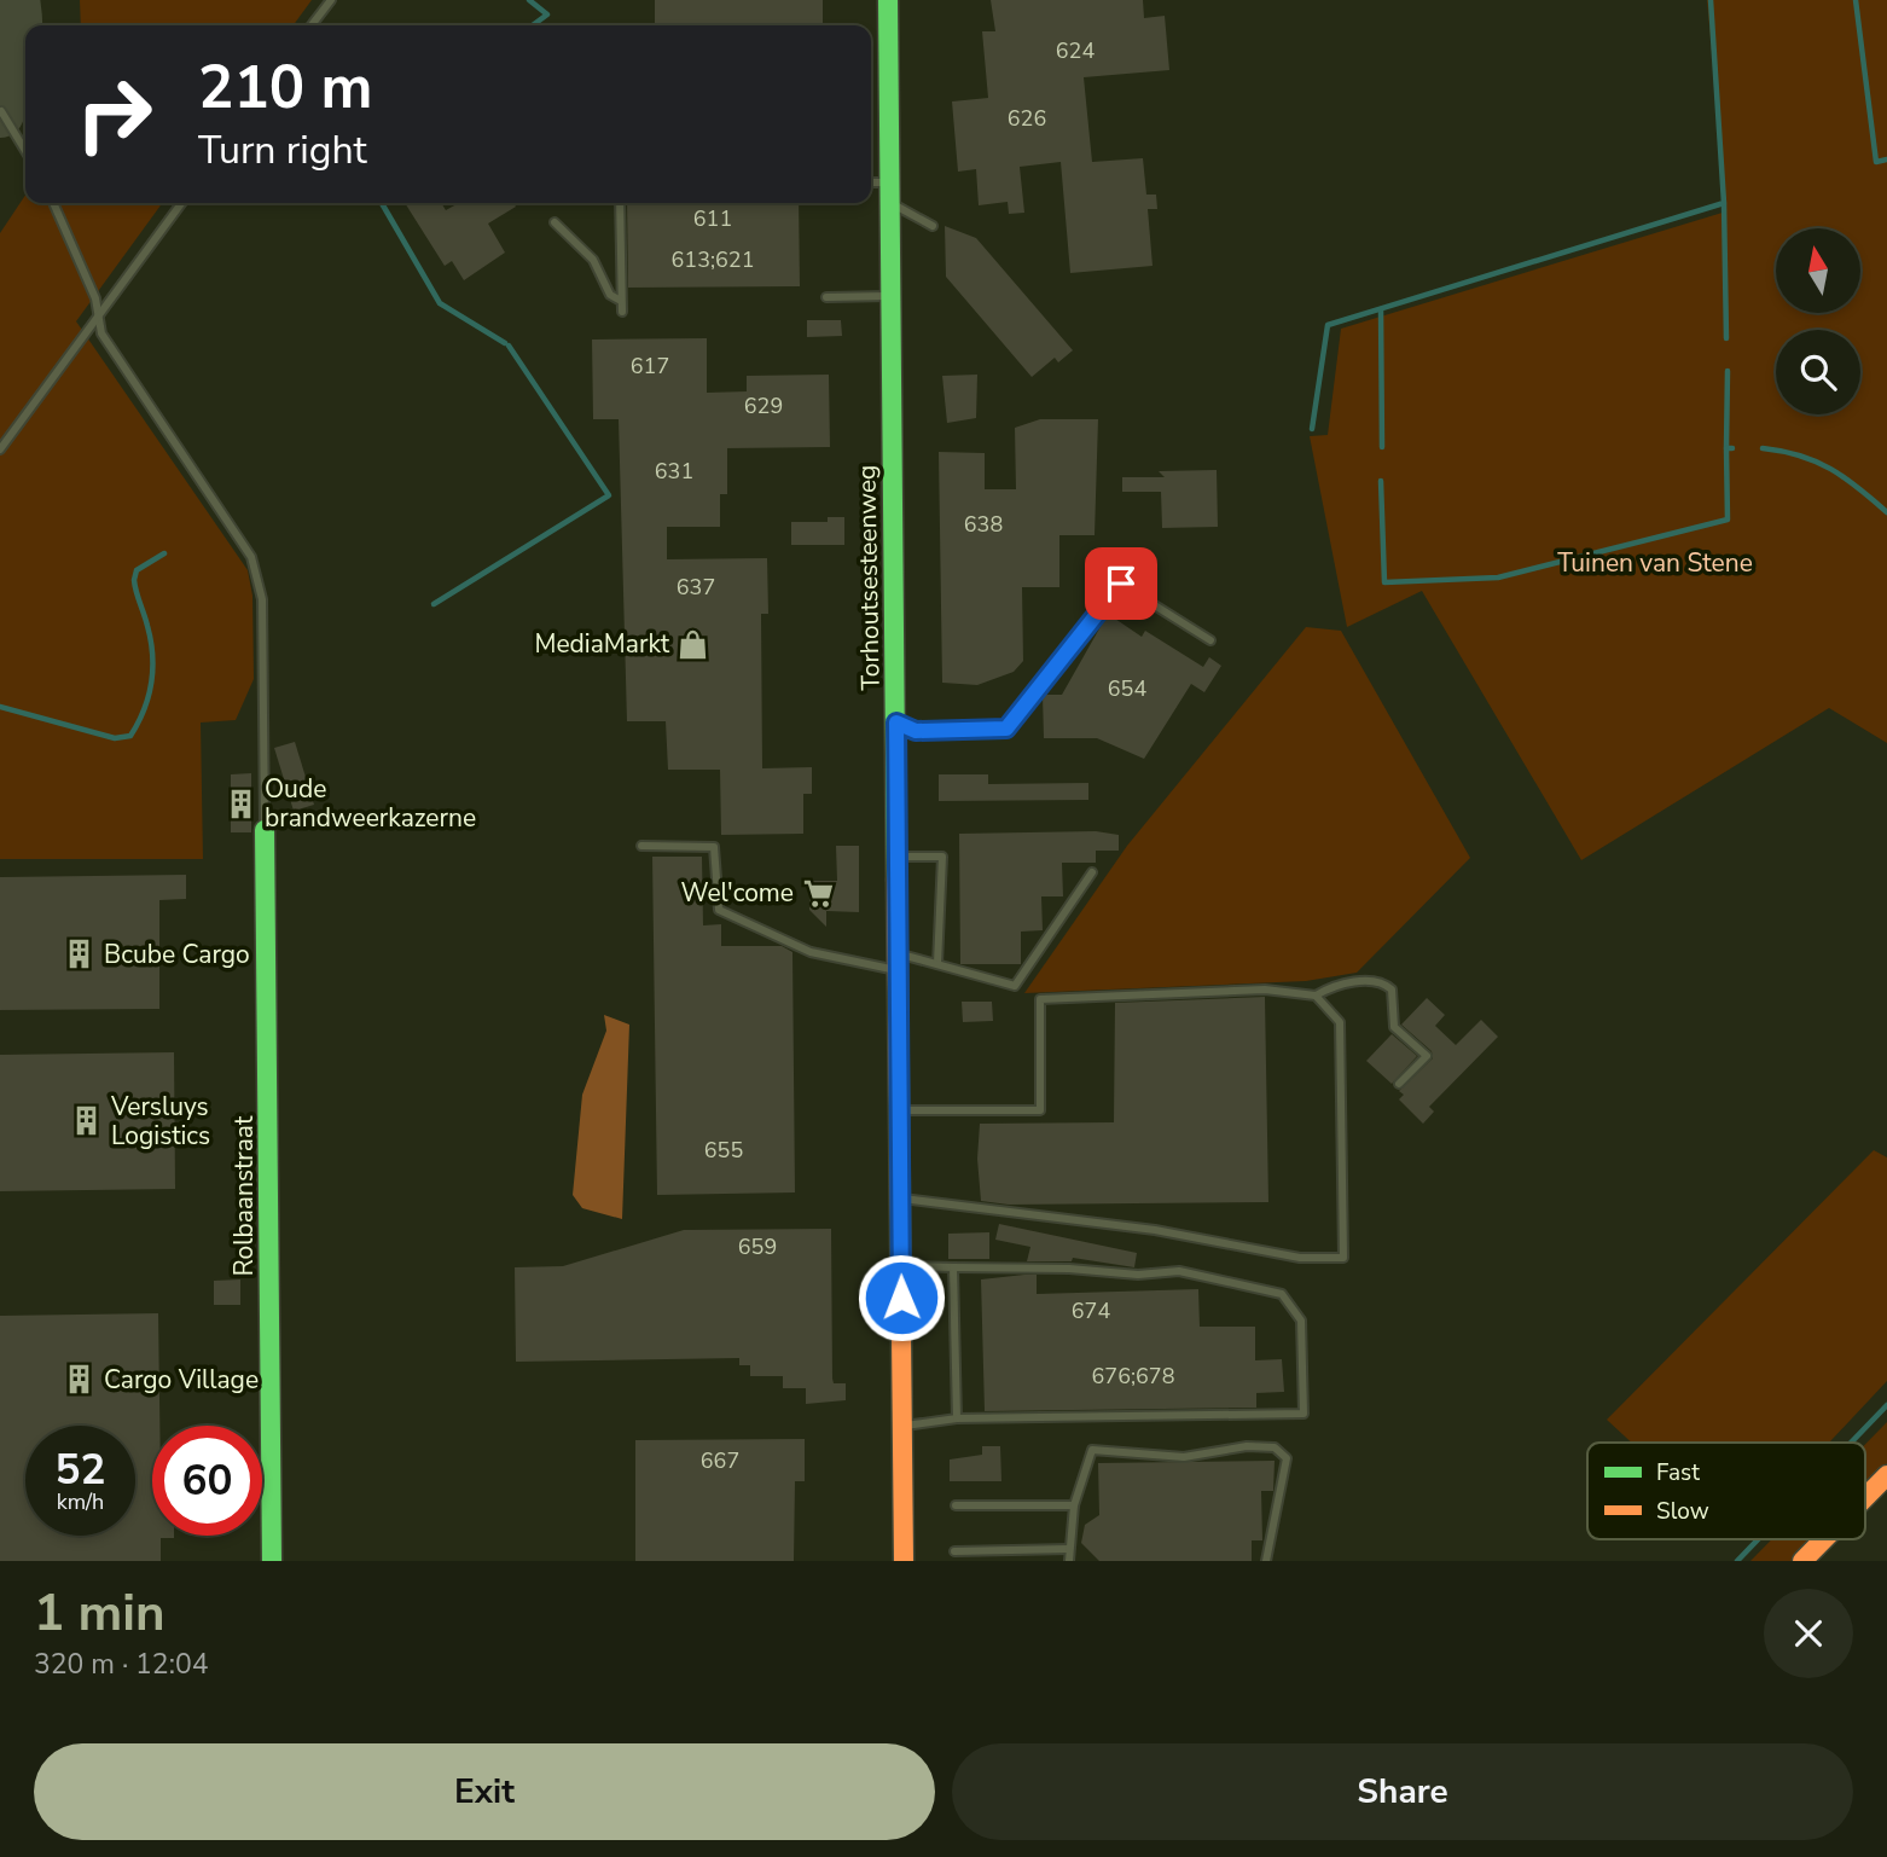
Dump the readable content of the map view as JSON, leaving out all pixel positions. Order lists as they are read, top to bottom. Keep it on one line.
{"streets":{"main road":["Torhoutsesteenweg","Rolbaanstraat"]},"parks":["Tuinen van Stene"],"places":{"shop":["MediaMarkt"],"building":["Oude brandweerkazerne","Bcube Cargo","Versluys Logistics","Cargo Village"],"supermarket":["Wel'come"]},"house_numbers":["624","626","611","613;621","617","629","631","638","637","654","655","659","674","676;678","667"],"legend":["Fast","Slow"],"north":"top","page":{"turn":["210 m","Turn right"],"speed":"52 km/h","limit":"60","heading":["1 min","320 m · 12:04"],"buttons":["Exit","Share"]}}
